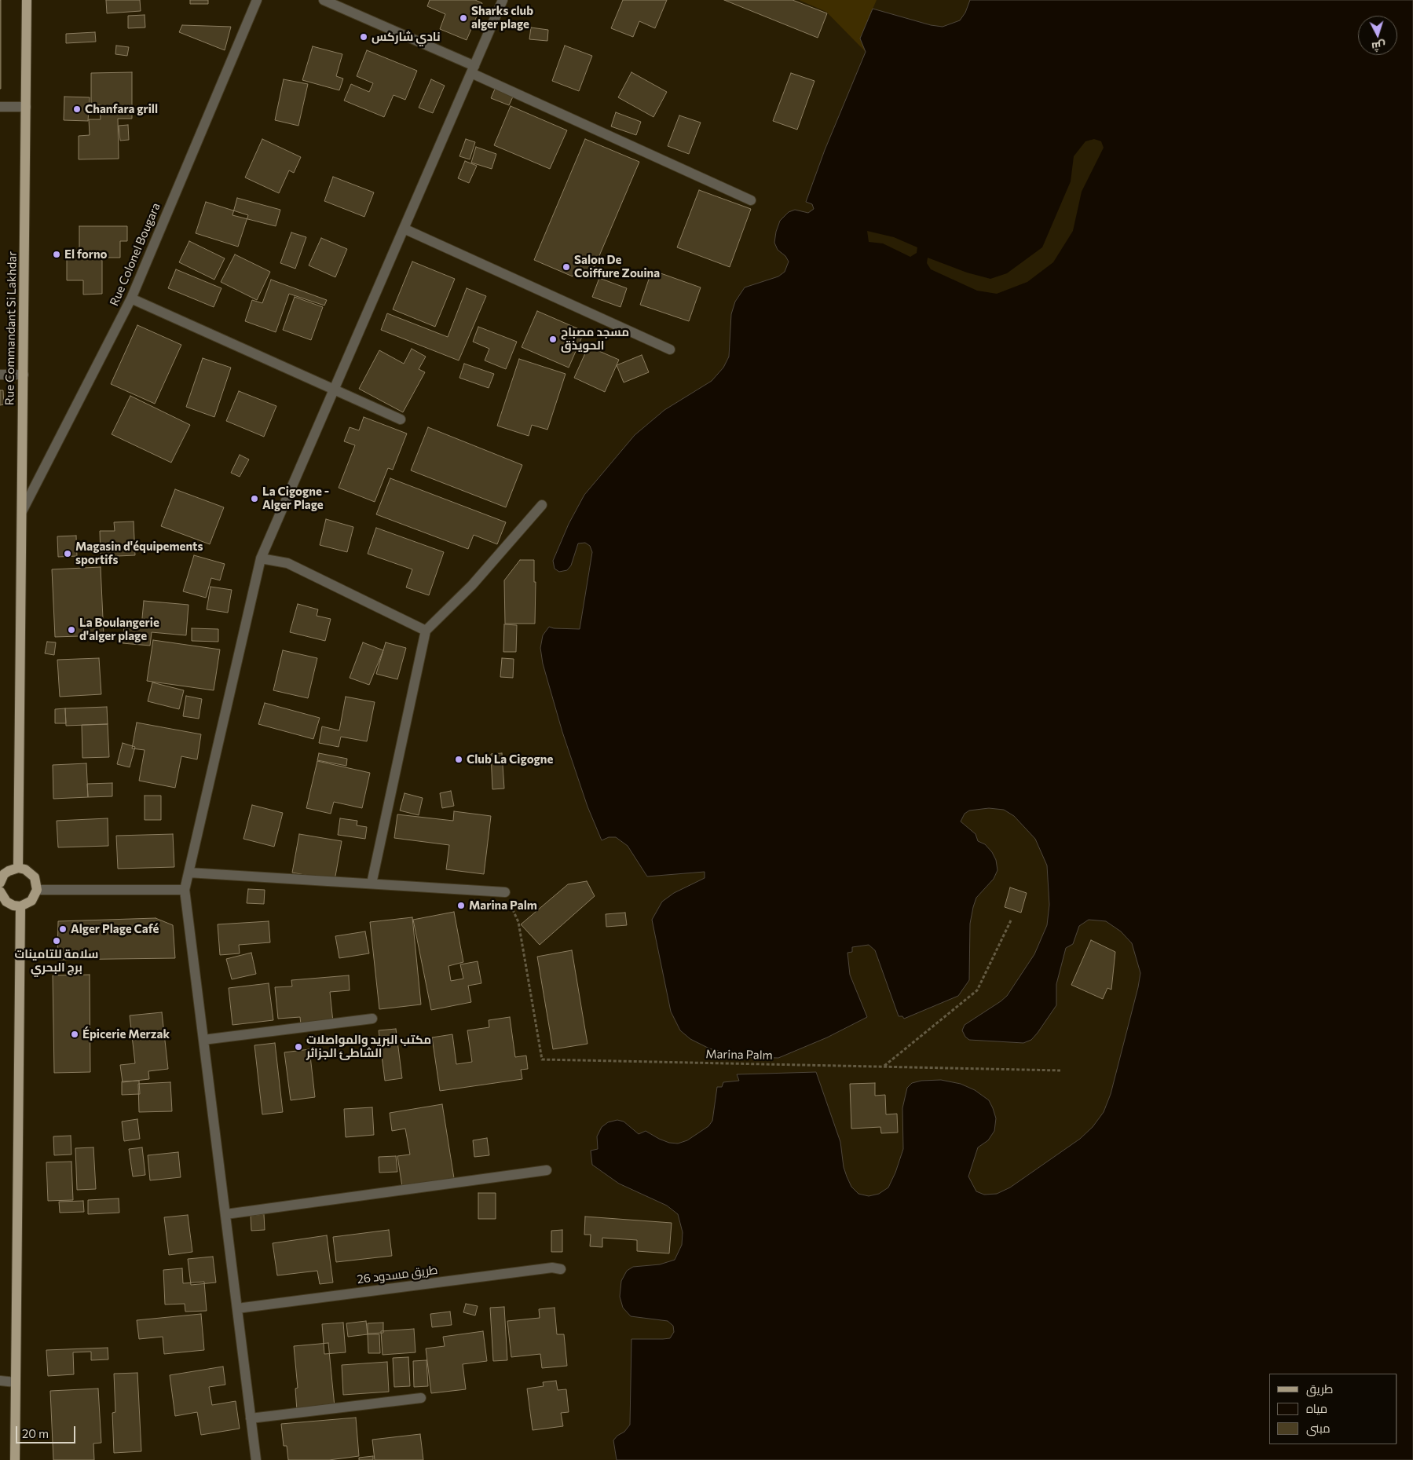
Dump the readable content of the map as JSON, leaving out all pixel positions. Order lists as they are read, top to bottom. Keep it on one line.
{"streets":{"main road":["Rue Commandant Si Lakhdar"],"street":["Rue Colonel Bougara","طريق مسدود 26"],"path":["Marina Palm"]},"crossings":[["Rue Colonel Bougara","Rue Commandant Si Lakhdar"]],"places":["Sharks club alger plage","نادي شاركس","Chanfara grill","El forno","Salon De Coiffure Zouina","مسجد مصباح الحويذق","La Cigogne - Alger Plage","Magasin d'équipements sportifs","La Boulangerie d'alger plage","Club La Cigogne","Marina Palm","Alger Plage Café","سلامة للتامينات برج البحري","Épicerie Merzak","مكتب البريد والمواصلات الشاطئ الجزائر"],"legend":["طريق","مياه","مبنى"],"scale_bar":"20 m","north":"bottom"}
